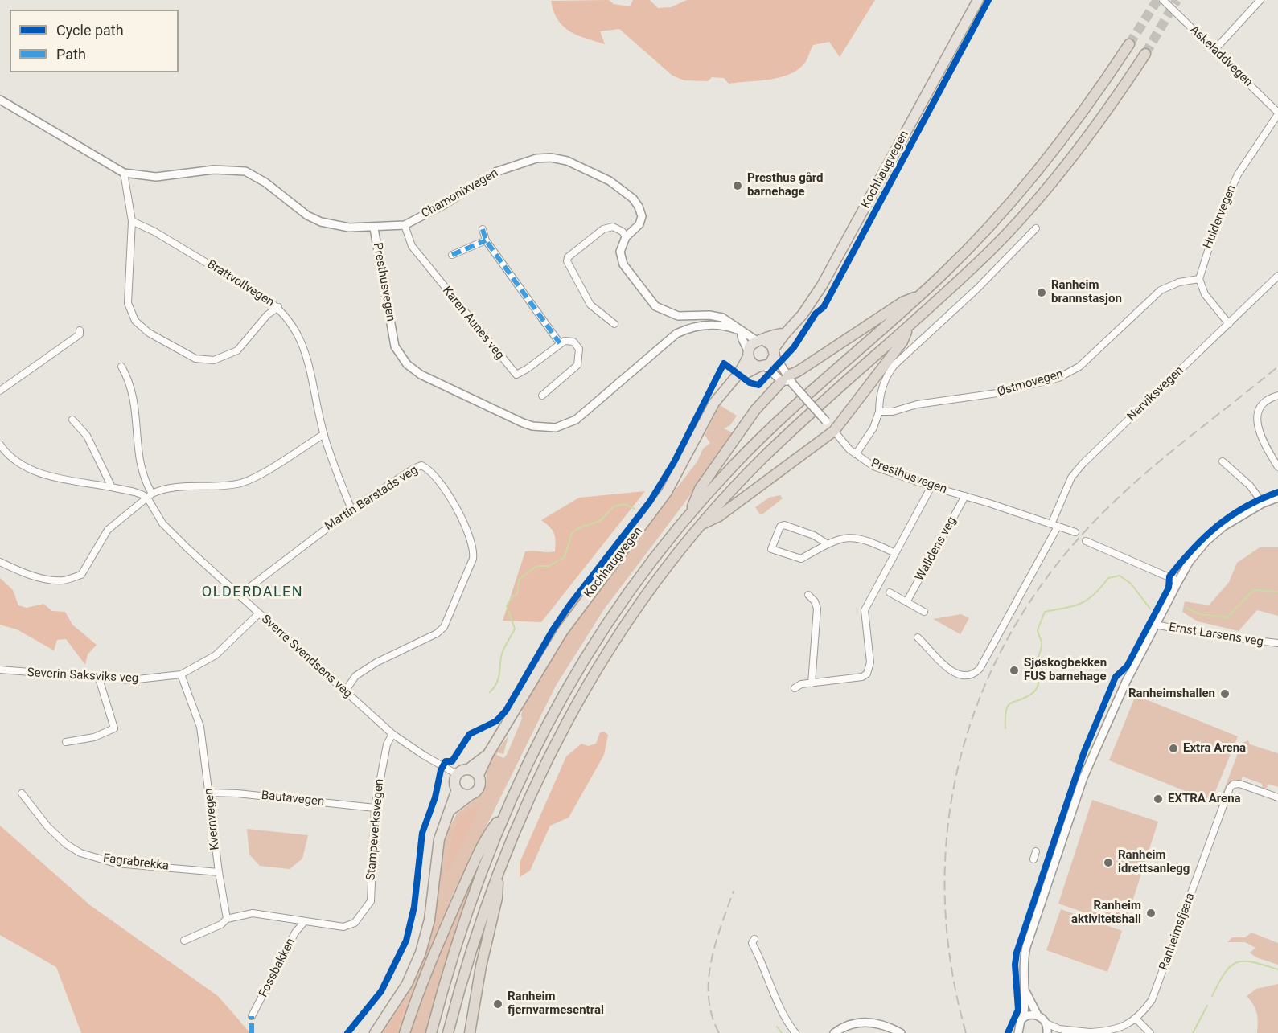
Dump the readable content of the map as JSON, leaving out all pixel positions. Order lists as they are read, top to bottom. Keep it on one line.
{"streets":{"main road":["Kochhaugvegen"],"street":["Askeladdvegen","Chamonixvegen","Huldervegen","Presthusvegen","Brattvollvegen","Karen Aunes veg","Østmovegen","Nerviksvegen","Martin Barstads veg","Walldens veg","Ernst Larsens veg","Sverre Svendsens veg","Severin Saksviks veg","Bautavegen","Kvernvegen","Stampeverksvegen","Fagrabrekka","Ranheimsfjæra","Fossbakken"]},"crossings":[["Askeladdvegen","Huldervegen"],["Kochhaugvegen","Presthusvegen"],["Kochhaugvegen","Sverre Svendsens veg"],["Chamonixvegen","Presthusvegen"],["Chamonixvegen","Karen Aunes veg"],["Huldervegen","Østmovegen"],["Presthusvegen","Nerviksvegen"],["Presthusvegen","Walldens veg"],["Brattvollvegen","Martin Barstads veg"],["Martin Barstads veg","Sverre Svendsens veg"],["Sverre Svendsens veg","Severin Saksviks veg"],["Sverre Svendsens veg","Stampeverksvegen"],["Severin Saksviks veg","Kvernvegen"],["Bautavegen","Kvernvegen"],["Bautavegen","Stampeverksvegen"],["Kvernvegen","Fagrabrekka"],["Stampeverksvegen","Fossbakken"]],"districts":["OLDERDALEN"],"places":["Presthus gård barnehage","Ranheim brannstasjon","Sjøskogbekken FUS barnehage","Ranheimshallen","Extra Arena","EXTRA Arena","Ranheim idrettsanlegg","Ranheim aktivitetshall","Ranheim fjernvarmesentral"],"legend":["Cycle path","Path"]}
